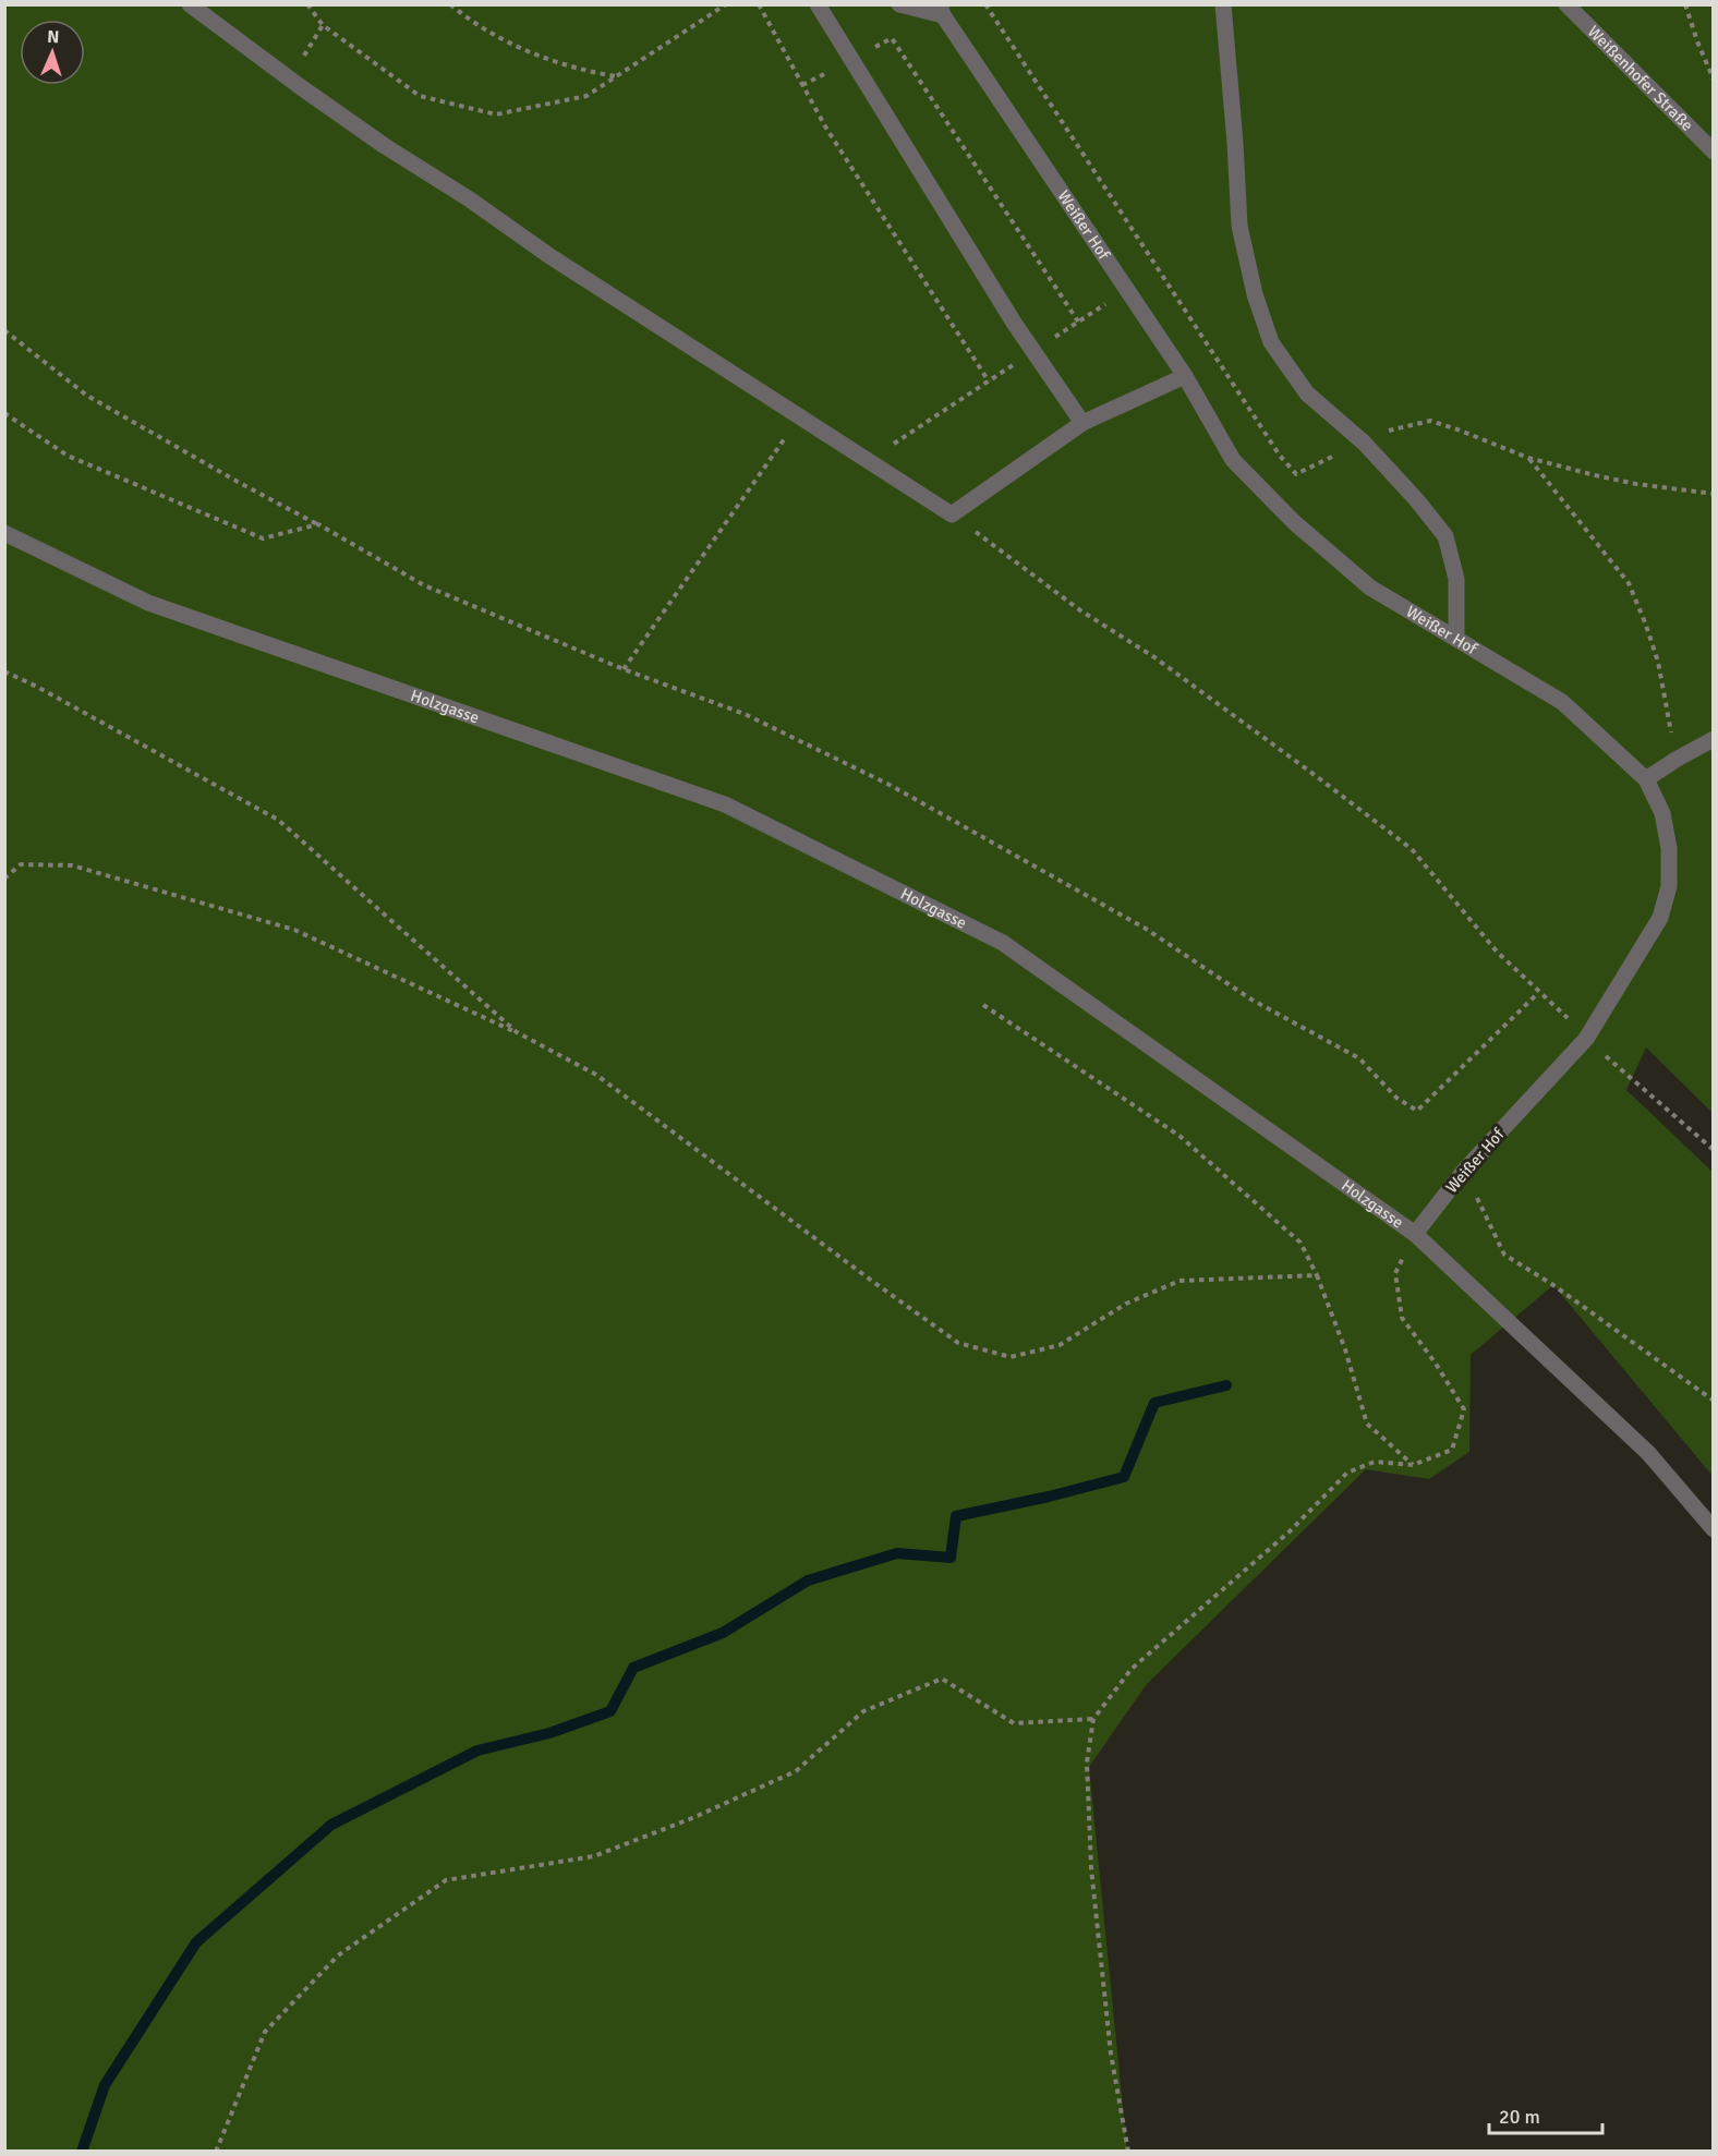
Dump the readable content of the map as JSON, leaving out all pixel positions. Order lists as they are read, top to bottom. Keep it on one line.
{"streets":{"street":["Weißenhofer Straße","Weißer Hof","Holzgasse"]},"crossings":[["Weißer Hof","Holzgasse"]],"scale_bar":"20 m","north":"top"}
